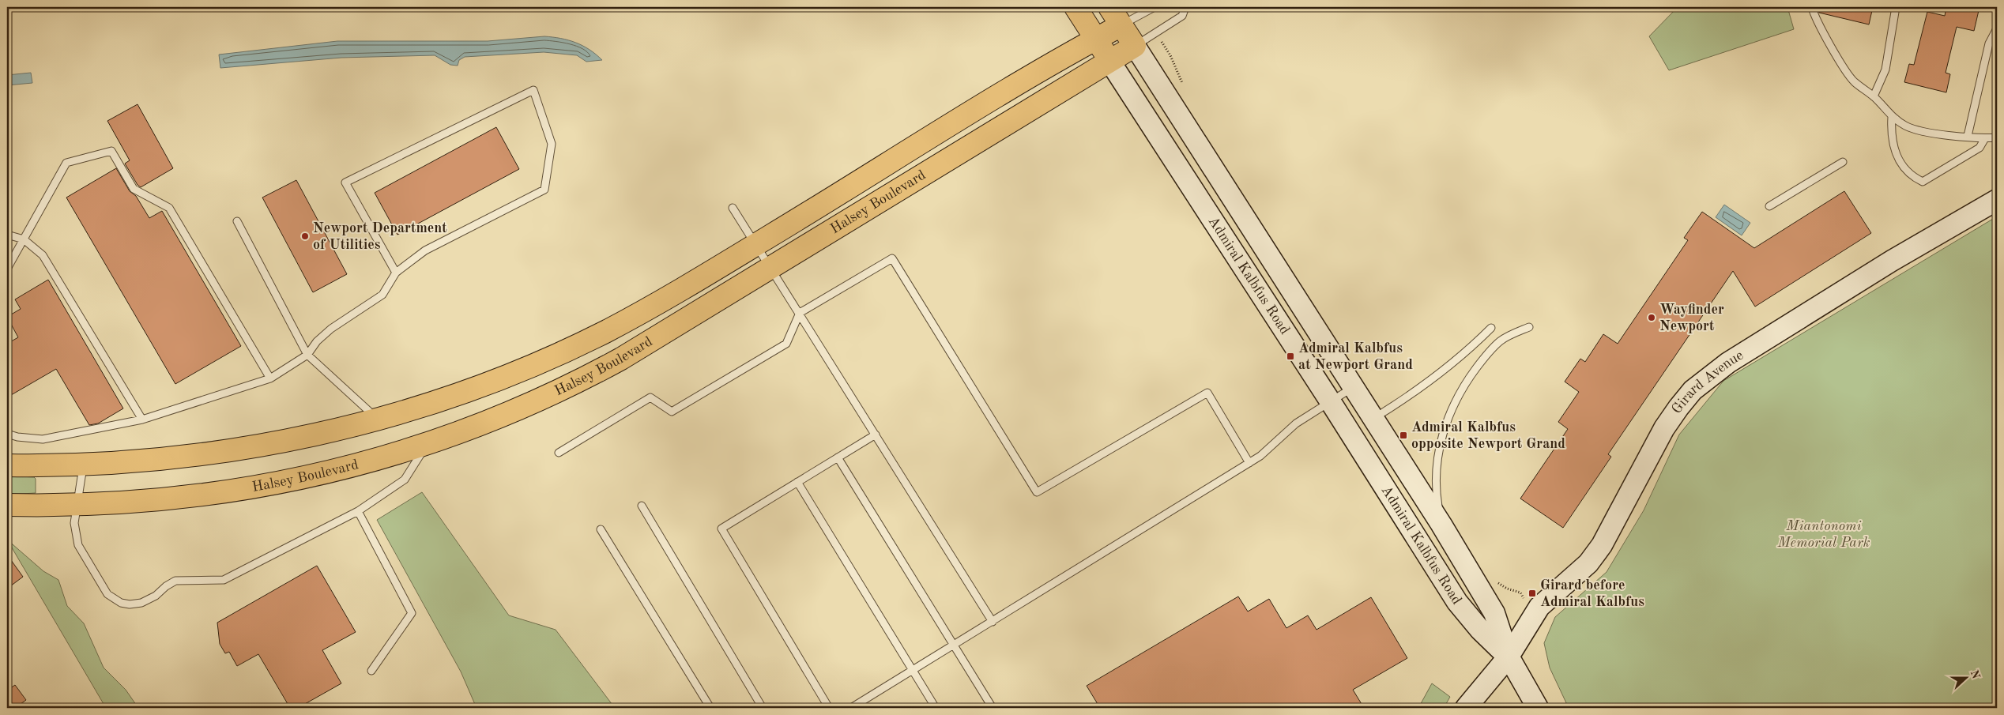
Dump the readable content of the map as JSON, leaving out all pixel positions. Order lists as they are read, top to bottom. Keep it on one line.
{"streets":{"highway":["Halsey Boulevard","Admiral Kalbfus Road"],"main road":["Girard Avenue"]},"crossings":[["Halsey Boulevard","Admiral Kalbfus Road"],["Admiral Kalbfus Road","Girard Avenue"]],"parks":["Miantonomi Memorial Park"],"places":{"other":["Newport Department of Utilities","Wayfinder Newport"],"transit":["Admiral Kalbfus at Newport Grand","Admiral Kalbfus opposite Newport Grand","Girard before Admiral Kalbfus"]},"north":"right"}
